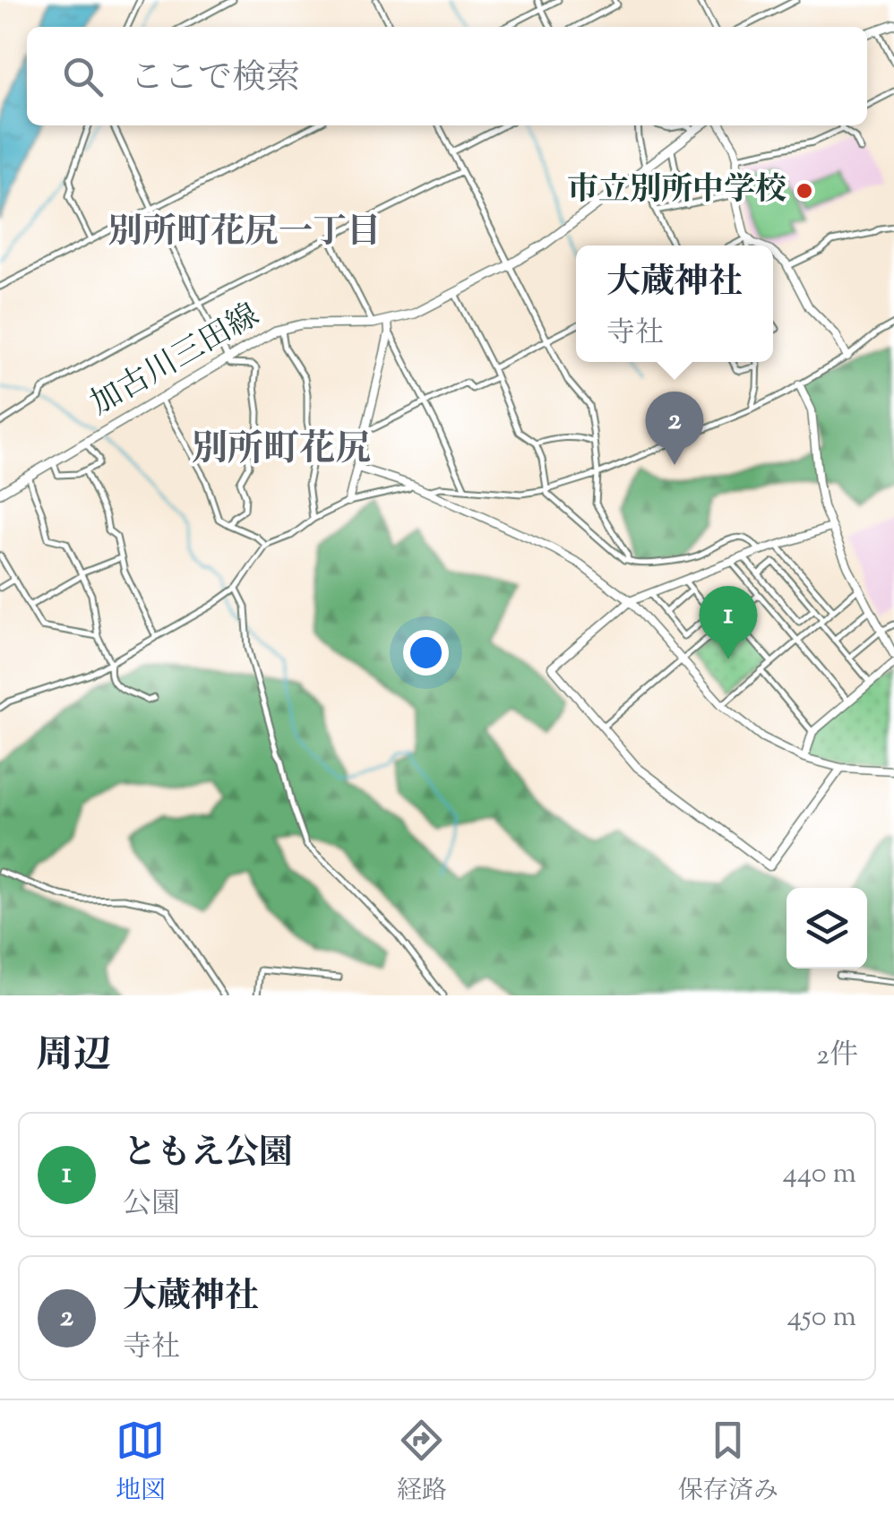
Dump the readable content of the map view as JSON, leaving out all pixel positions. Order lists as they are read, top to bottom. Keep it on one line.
{"streets":{"main road":["加古川三田線"]},"districts":["別所町花尻一丁目","別所町花尻"],"places":["市立別所中学校"],"page":{"search":"ここで検索","popup":["大蔵神社","寺社"],"pins":["2","1"],"heading":["周辺","2件"],"list":[{"mark":"1","name":"ともえ公園","note":"公園","value":"440 m"},{"mark":"2","name":"大蔵神社","note":"寺社","value":"450 m"}],"nav":["地図","経路","保存済み"]}}
